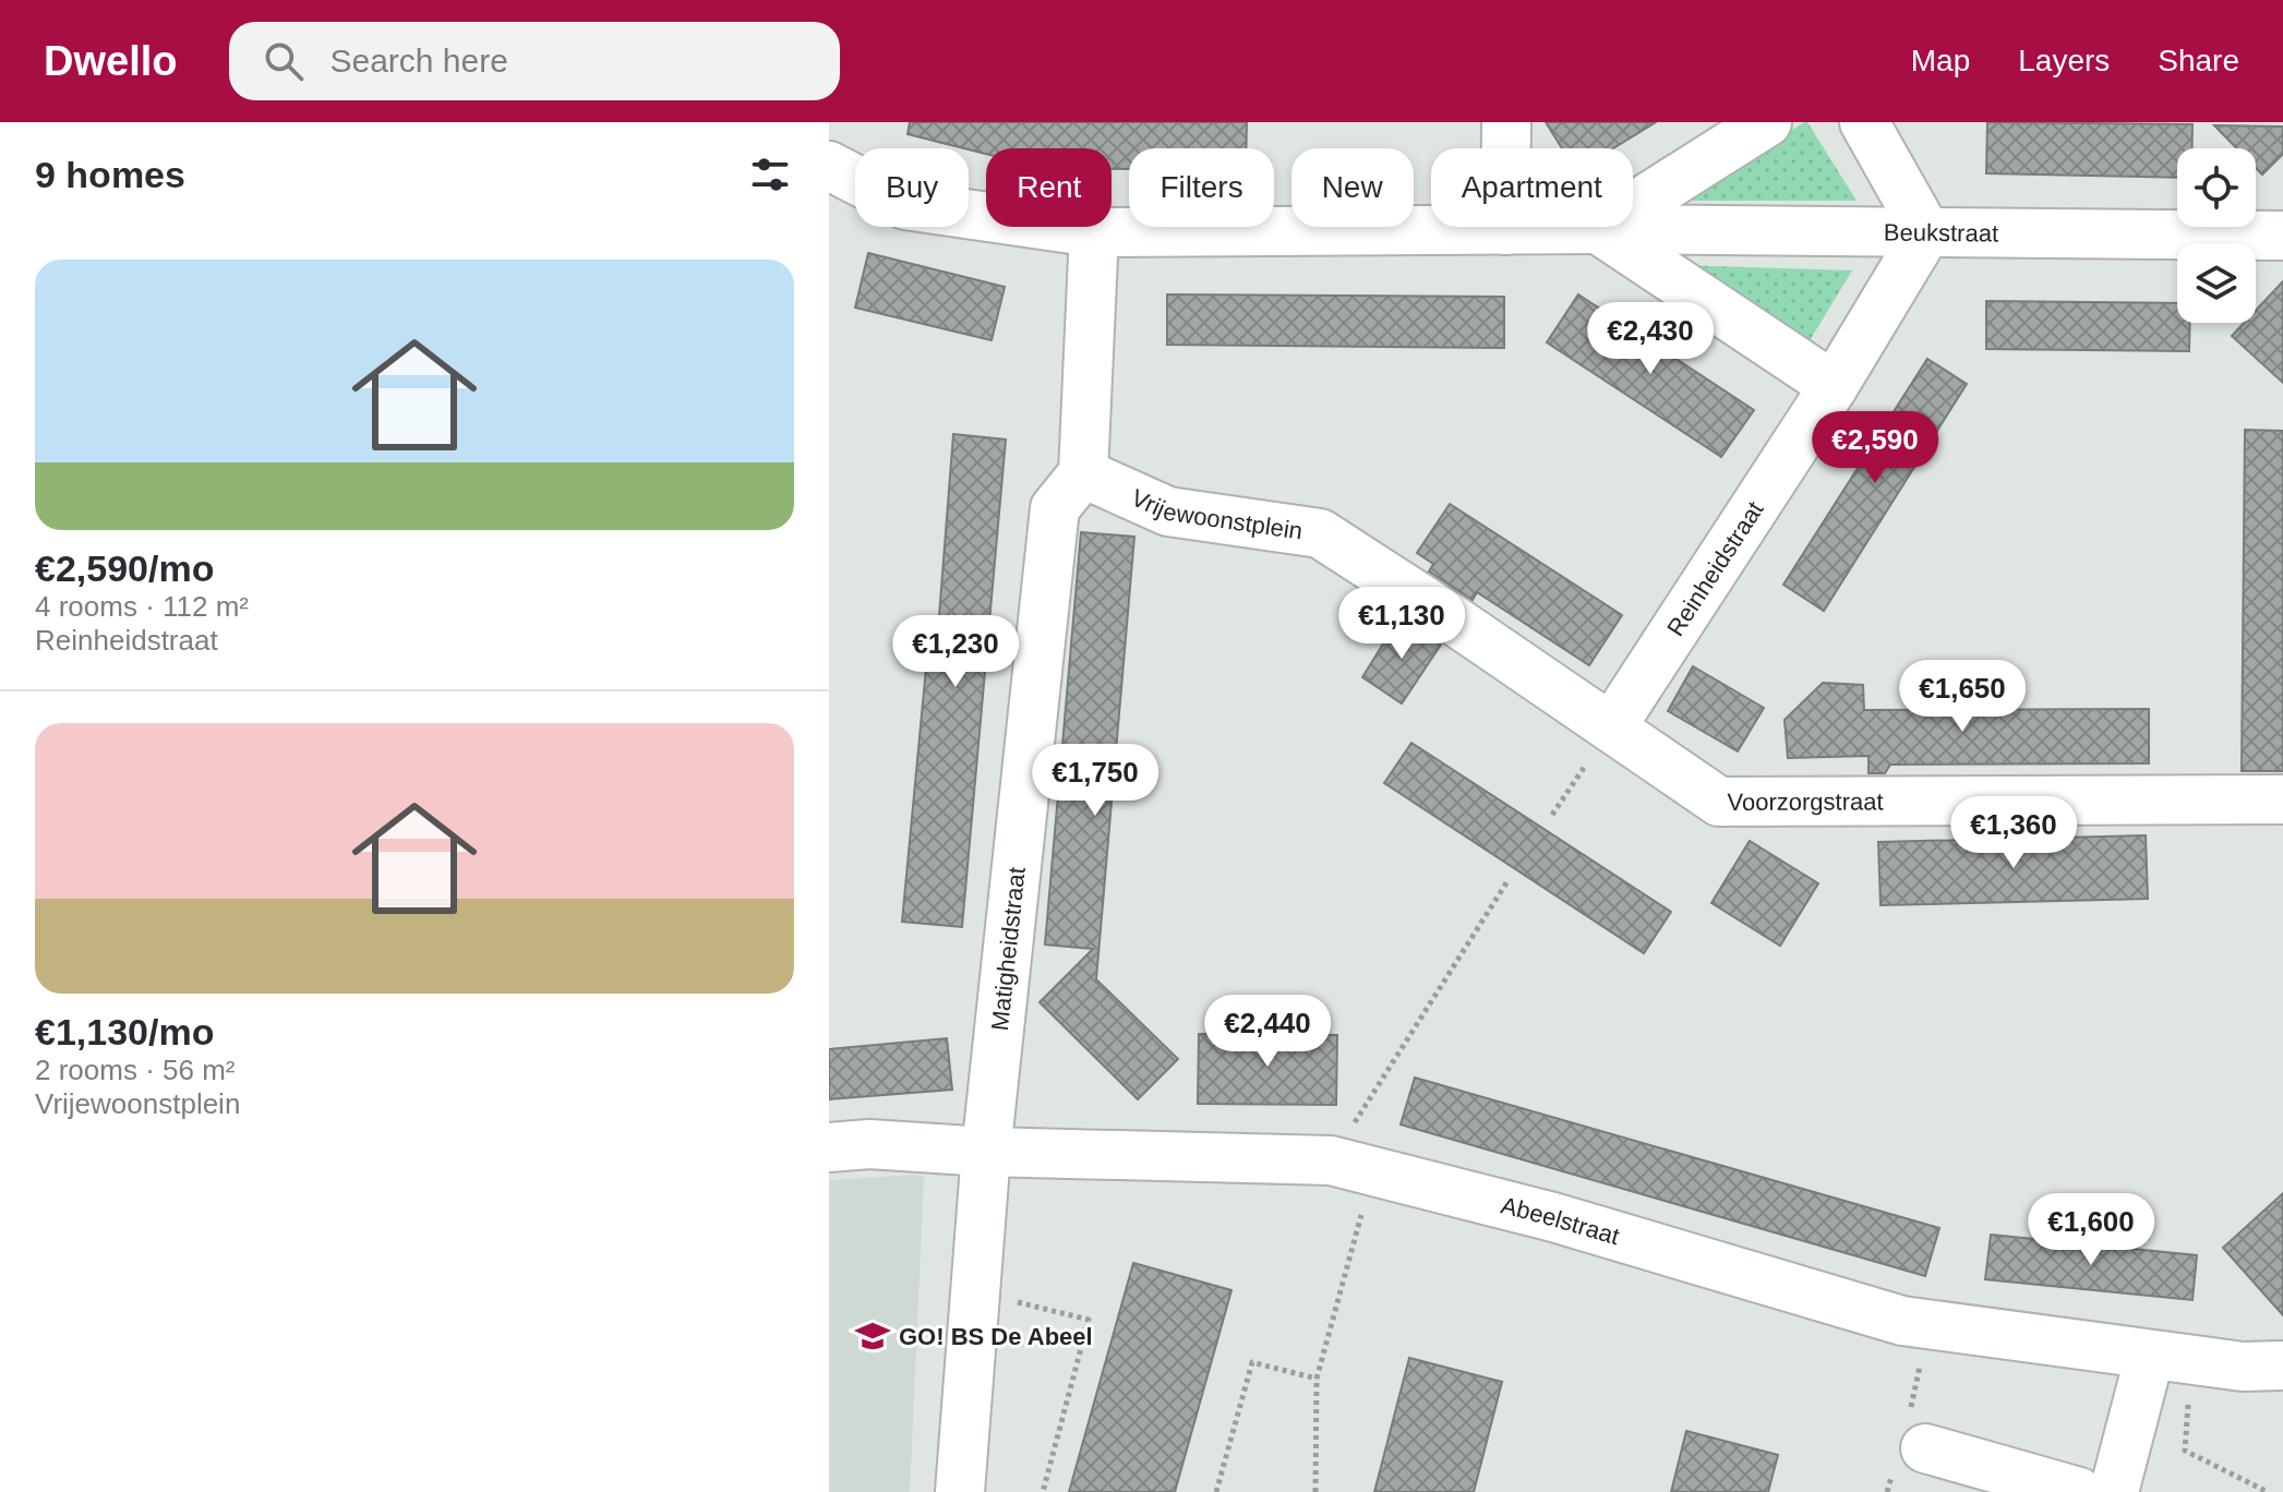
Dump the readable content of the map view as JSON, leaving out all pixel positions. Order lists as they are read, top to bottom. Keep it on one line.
{"streets":{"street":["Beukstraat","Vrijewoonstplein","Reinheidstraat","Voorzorgstraat","Matigheidstraat","Abeelstraat"]},"crossings":[["Beukstraat","Reinheidstraat"],["Vrijewoonstplein","Reinheidstraat"],["Vrijewoonstplein","Voorzorgstraat"],["Vrijewoonstplein","Matigheidstraat"],["Reinheidstraat","Voorzorgstraat"],["Matigheidstraat","Abeelstraat"]],"places":{"school or university":["GO! BS De Abeel"]},"page":{"header":"Dwello","search":"Search here","nav":["Map","Layers","Share"],"heading":"9 homes","chip":["Buy","Rent","Filters","New","Apartment"],"list":[{"name":"€2,590/mo","note":"4 rooms · 112 m² · Reinheidstraat"},{"name":"€1,130/mo","note":"2 rooms · 56 m² · Vrijewoonstplein"}],"price":["€2,430","€2,590","€1,130","€1,230","€1,650","€1,750","€1,360","€2,440","€1,600"]}}
